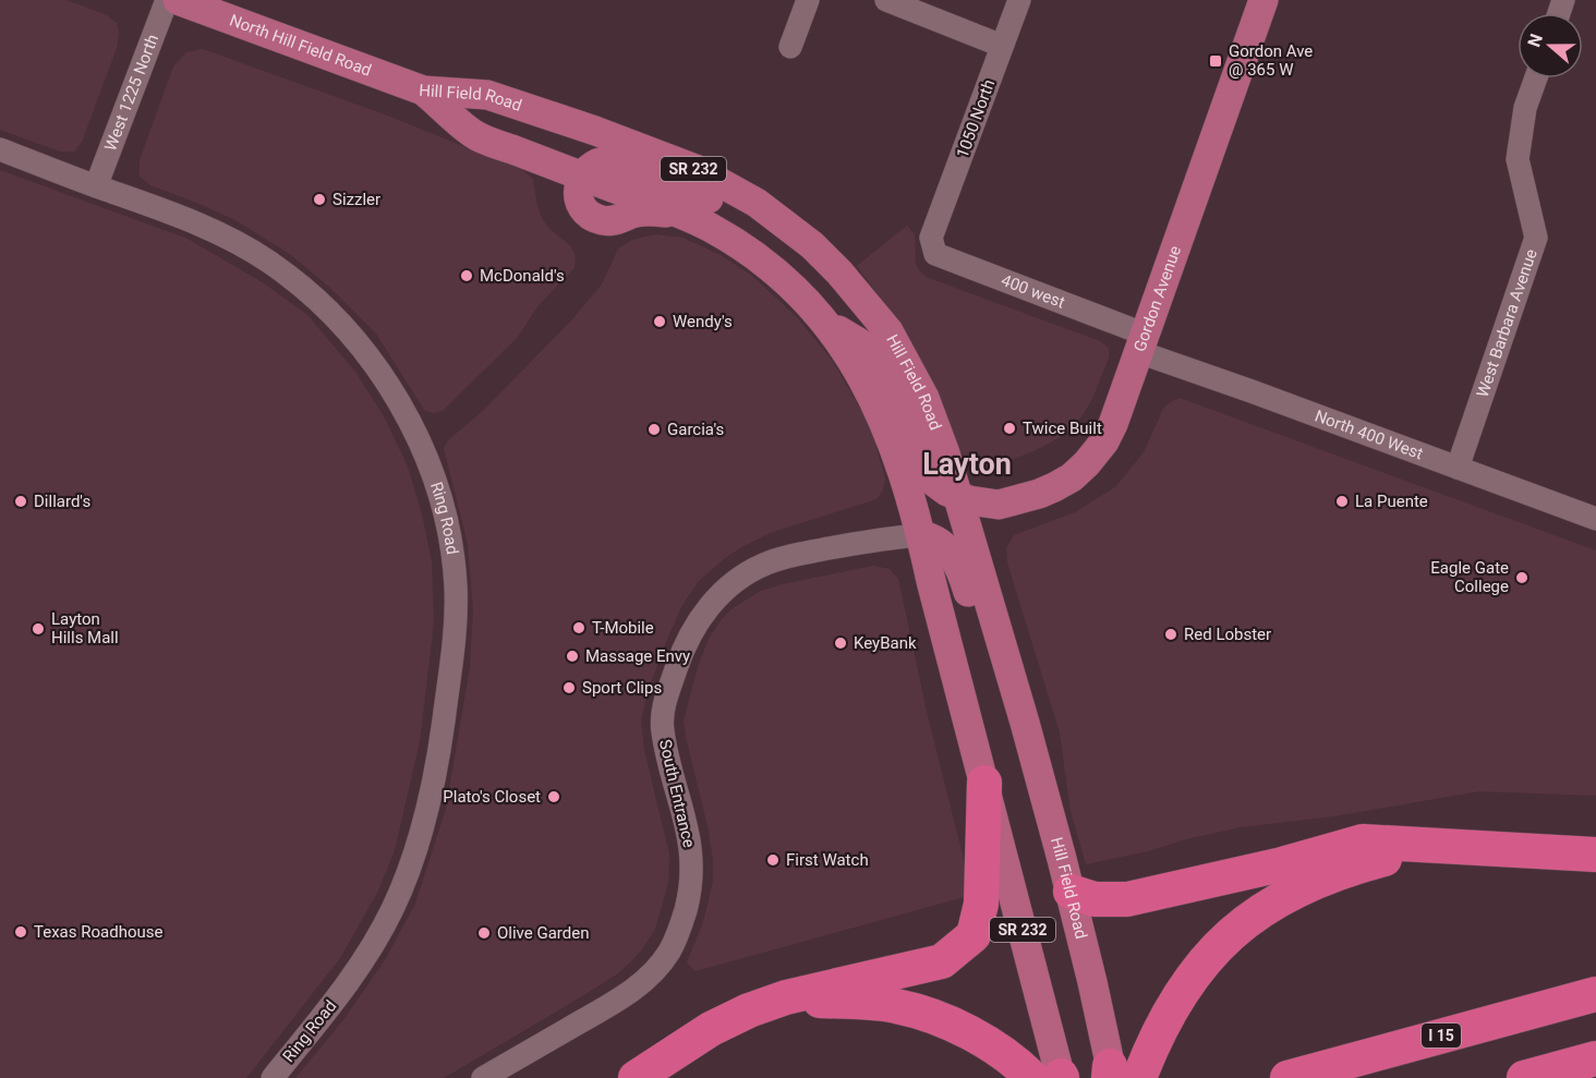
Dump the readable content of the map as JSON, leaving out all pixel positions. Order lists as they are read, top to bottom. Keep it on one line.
{"streets":{"highway":["I 15"],"main road":["North Hill Field Road","Hill Field Road","SR 232","Gordon Avenue"],"street":["West 1225 North","1050 North","400 west","West Barbara Avenue","North 400 West","Ring Road","South Entrance"]},"crossings":[["North Hill Field Road","Hill Field Road"],["West 1225 North","Ring Road"],["Hill Field Road","Gordon Avenue"],["Hill Field Road","South Entrance"],["1050 North","400 west"],["400 west","Gordon Avenue"],["400 west","North 400 West"],["Gordon Avenue","North 400 West"],["West Barbara Avenue","North 400 West"]],"districts":["Layton"],"places":{"transit":["Gordon Ave @ 365 W"],"other":["Sizzler","McDonald's","Wendy's","Twice Built","Garcia's","Dillard's","La Puente","Eagle Gate College","T-Mobile","Layton Hills Mall","Red Lobster","KeyBank","Massage Envy","Sport Clips","Plato's Closet","First Watch","Texas Roadhouse","Olive Garden"]},"north":"left"}
